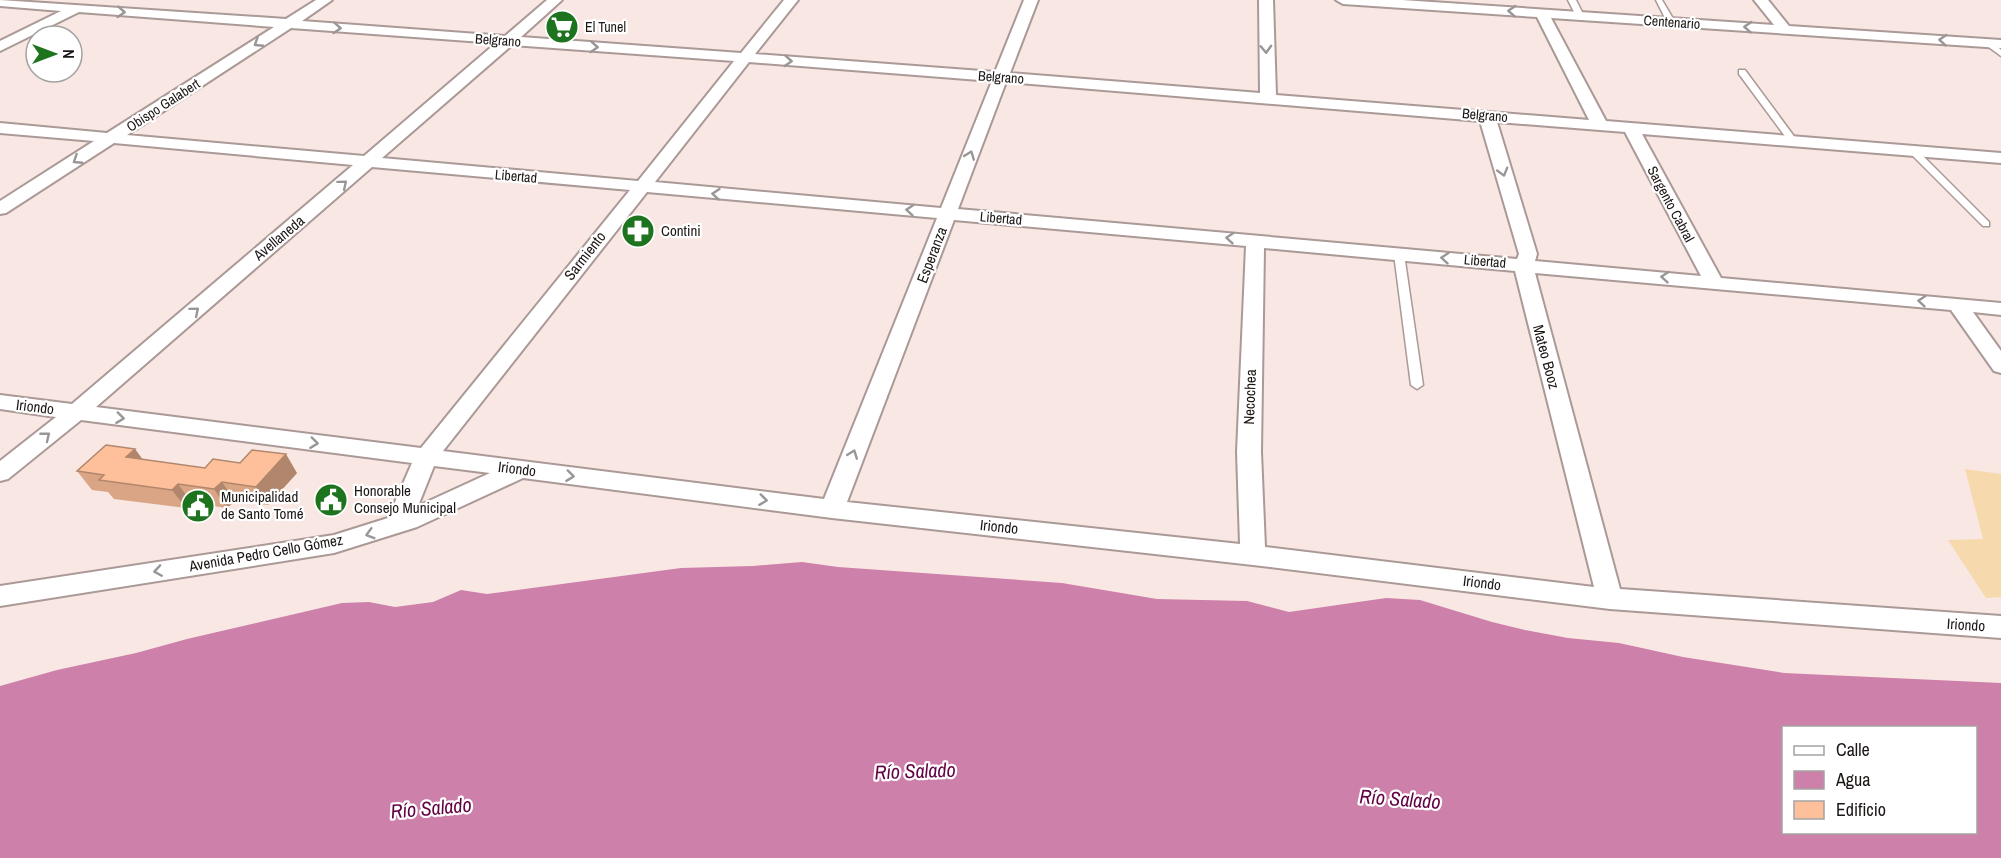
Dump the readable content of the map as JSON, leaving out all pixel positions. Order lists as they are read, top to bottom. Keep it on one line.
{"streets":{"street":["Centenario","Belgrano","Obispo Galabert","Libertad","Sargento Cabral","Avellaneda","Esperanza","Sarmiento","Mateo Booz","Necochea","Iriondo","Avenida Pedro Cello Gómez"]},"crossings":[["Belgrano","Obispo Galabert"],["Belgrano","Sargento Cabral"],["Belgrano","Avellaneda"],["Belgrano","Esperanza"],["Belgrano","Sarmiento"],["Belgrano","Mateo Booz"],["Obispo Galabert","Libertad"],["Libertad","Sargento Cabral"],["Libertad","Avellaneda"],["Libertad","Esperanza"],["Libertad","Sarmiento"],["Libertad","Mateo Booz"],["Libertad","Necochea"],["Avellaneda","Iriondo"],["Esperanza","Iriondo"],["Sarmiento","Iriondo"],["Sarmiento","Avenida Pedro Cello Gómez"],["Mateo Booz","Iriondo"],["Necochea","Iriondo"],["Iriondo","Avenida Pedro Cello Gómez"]],"one_way":["Centenario","Belgrano","Obispo Galabert","Libertad","Avellaneda","Esperanza","Avenida Pedro Cello Gómez"],"water":["Río Salado"],"places":{"supermarket":["El Tunel"],"pharmacy":["Contini"],"public building":["Honorable Consejo Municipal","Municipalidad de Santo Tomé"]},"legend":["Calle","Agua","Edificio"],"north":"right"}
